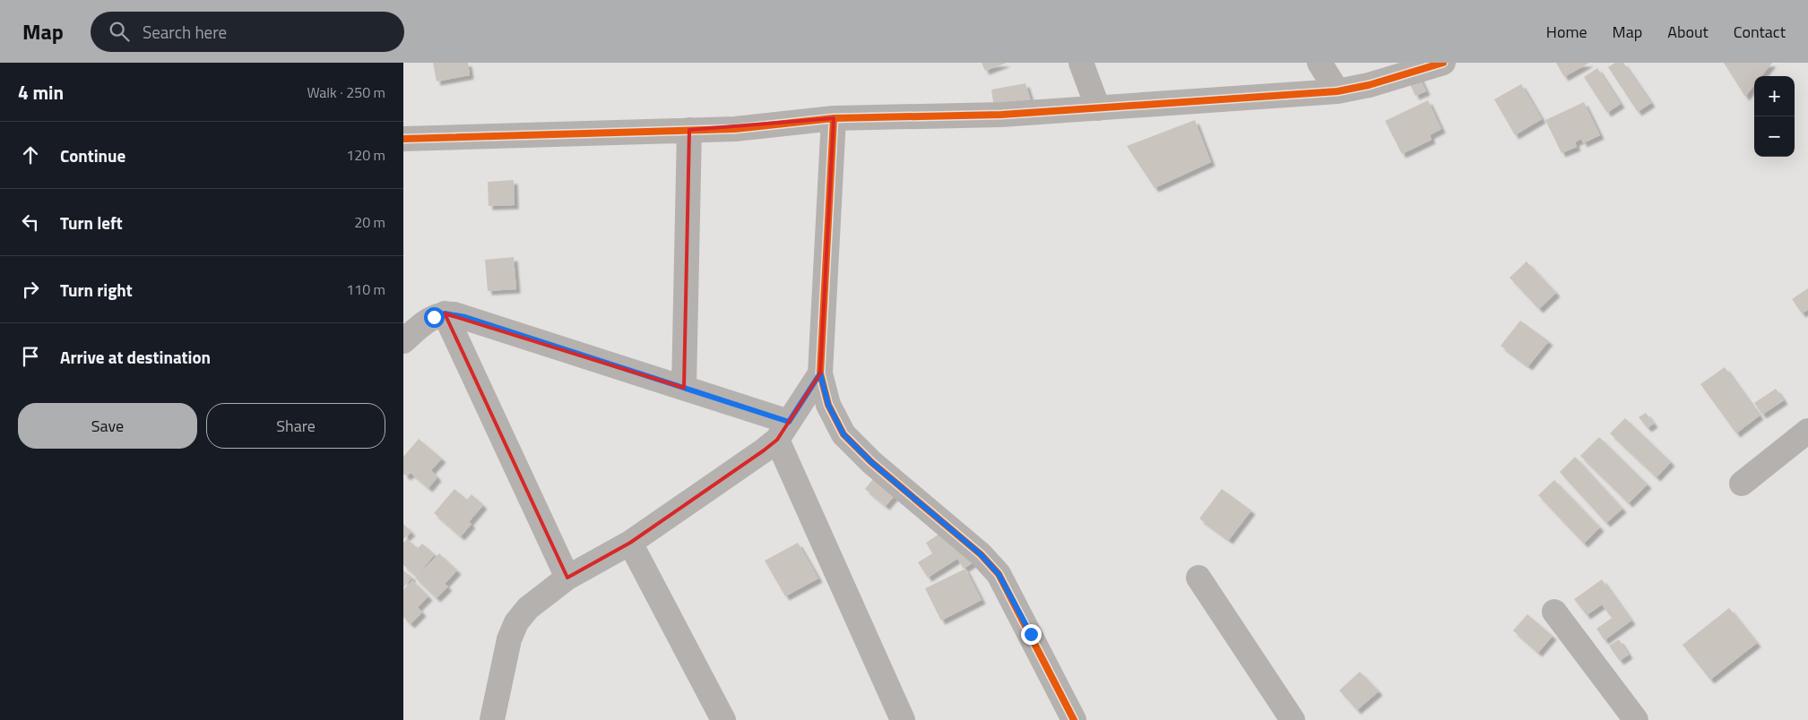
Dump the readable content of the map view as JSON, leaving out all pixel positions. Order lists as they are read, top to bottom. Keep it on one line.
{"page":{"header":"Map","search":"Search here","nav":["Home","Map","About","Contact"],"heading":["4 min","Walk · 250 m"],"map_buttons":["+","−"],"list":[["Continue","120 m"],["Turn left","20 m"],["Turn right","110 m"],"Arrive at destination"],"buttons":["Save","Share"]}}
